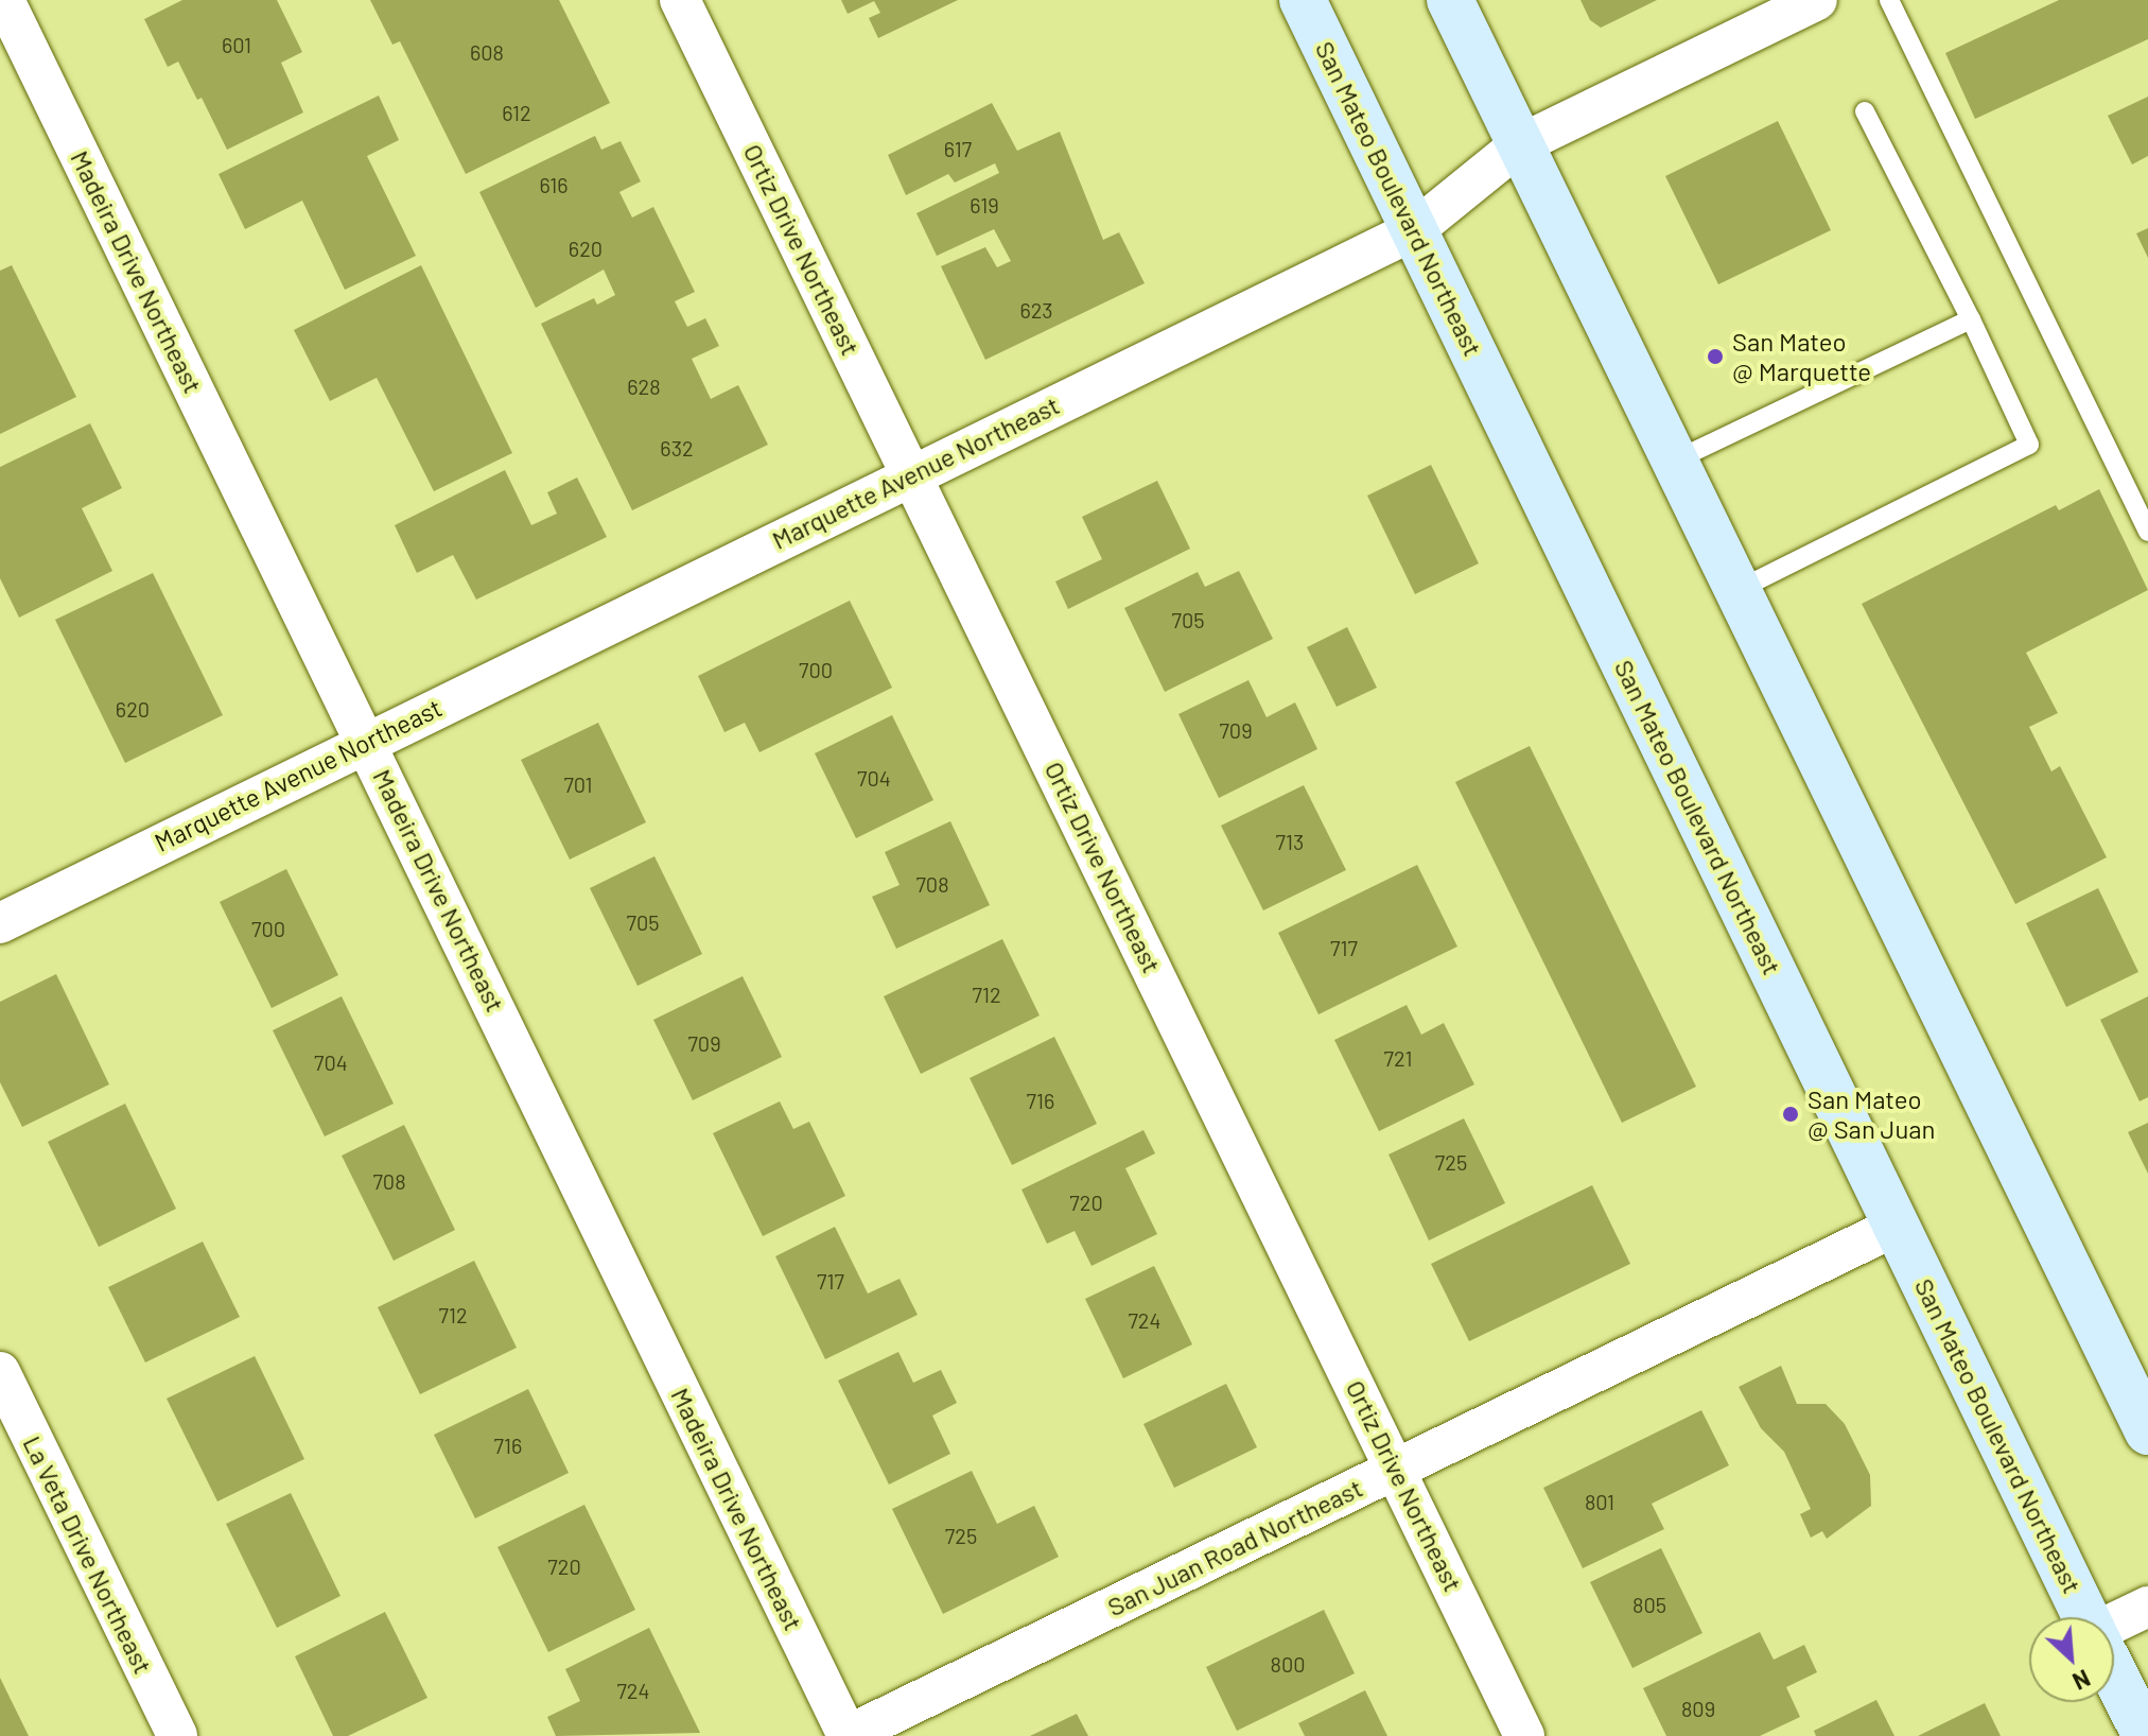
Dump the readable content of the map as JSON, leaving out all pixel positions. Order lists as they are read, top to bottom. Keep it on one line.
{"streets":{"main road":["San Mateo Boulevard Northeast"],"street":["Ortiz Drive Northeast","Madeira Drive Northeast","Marquette Avenue Northeast","San Juan Road Northeast","La Veta Drive Northeast"]},"crossings":[["San Mateo Boulevard Northeast","Marquette Avenue Northeast"],["San Mateo Boulevard Northeast","San Juan Road Northeast"],["Ortiz Drive Northeast","Marquette Avenue Northeast"],["Ortiz Drive Northeast","San Juan Road Northeast"],["Madeira Drive Northeast","Marquette Avenue Northeast"],["Madeira Drive Northeast","San Juan Road Northeast"]],"places":["San Mateo @ Marquette","San Mateo @ San Juan"],"house_numbers":["601","608","612","617","616","619","620","623","628","632","705","700","620","709","704","701","713","708","705","700","717","712","709","721","704","716","725","708","720","717","712","724","716","801","725","720","805","800","724","809"],"north":"bottom right"}
